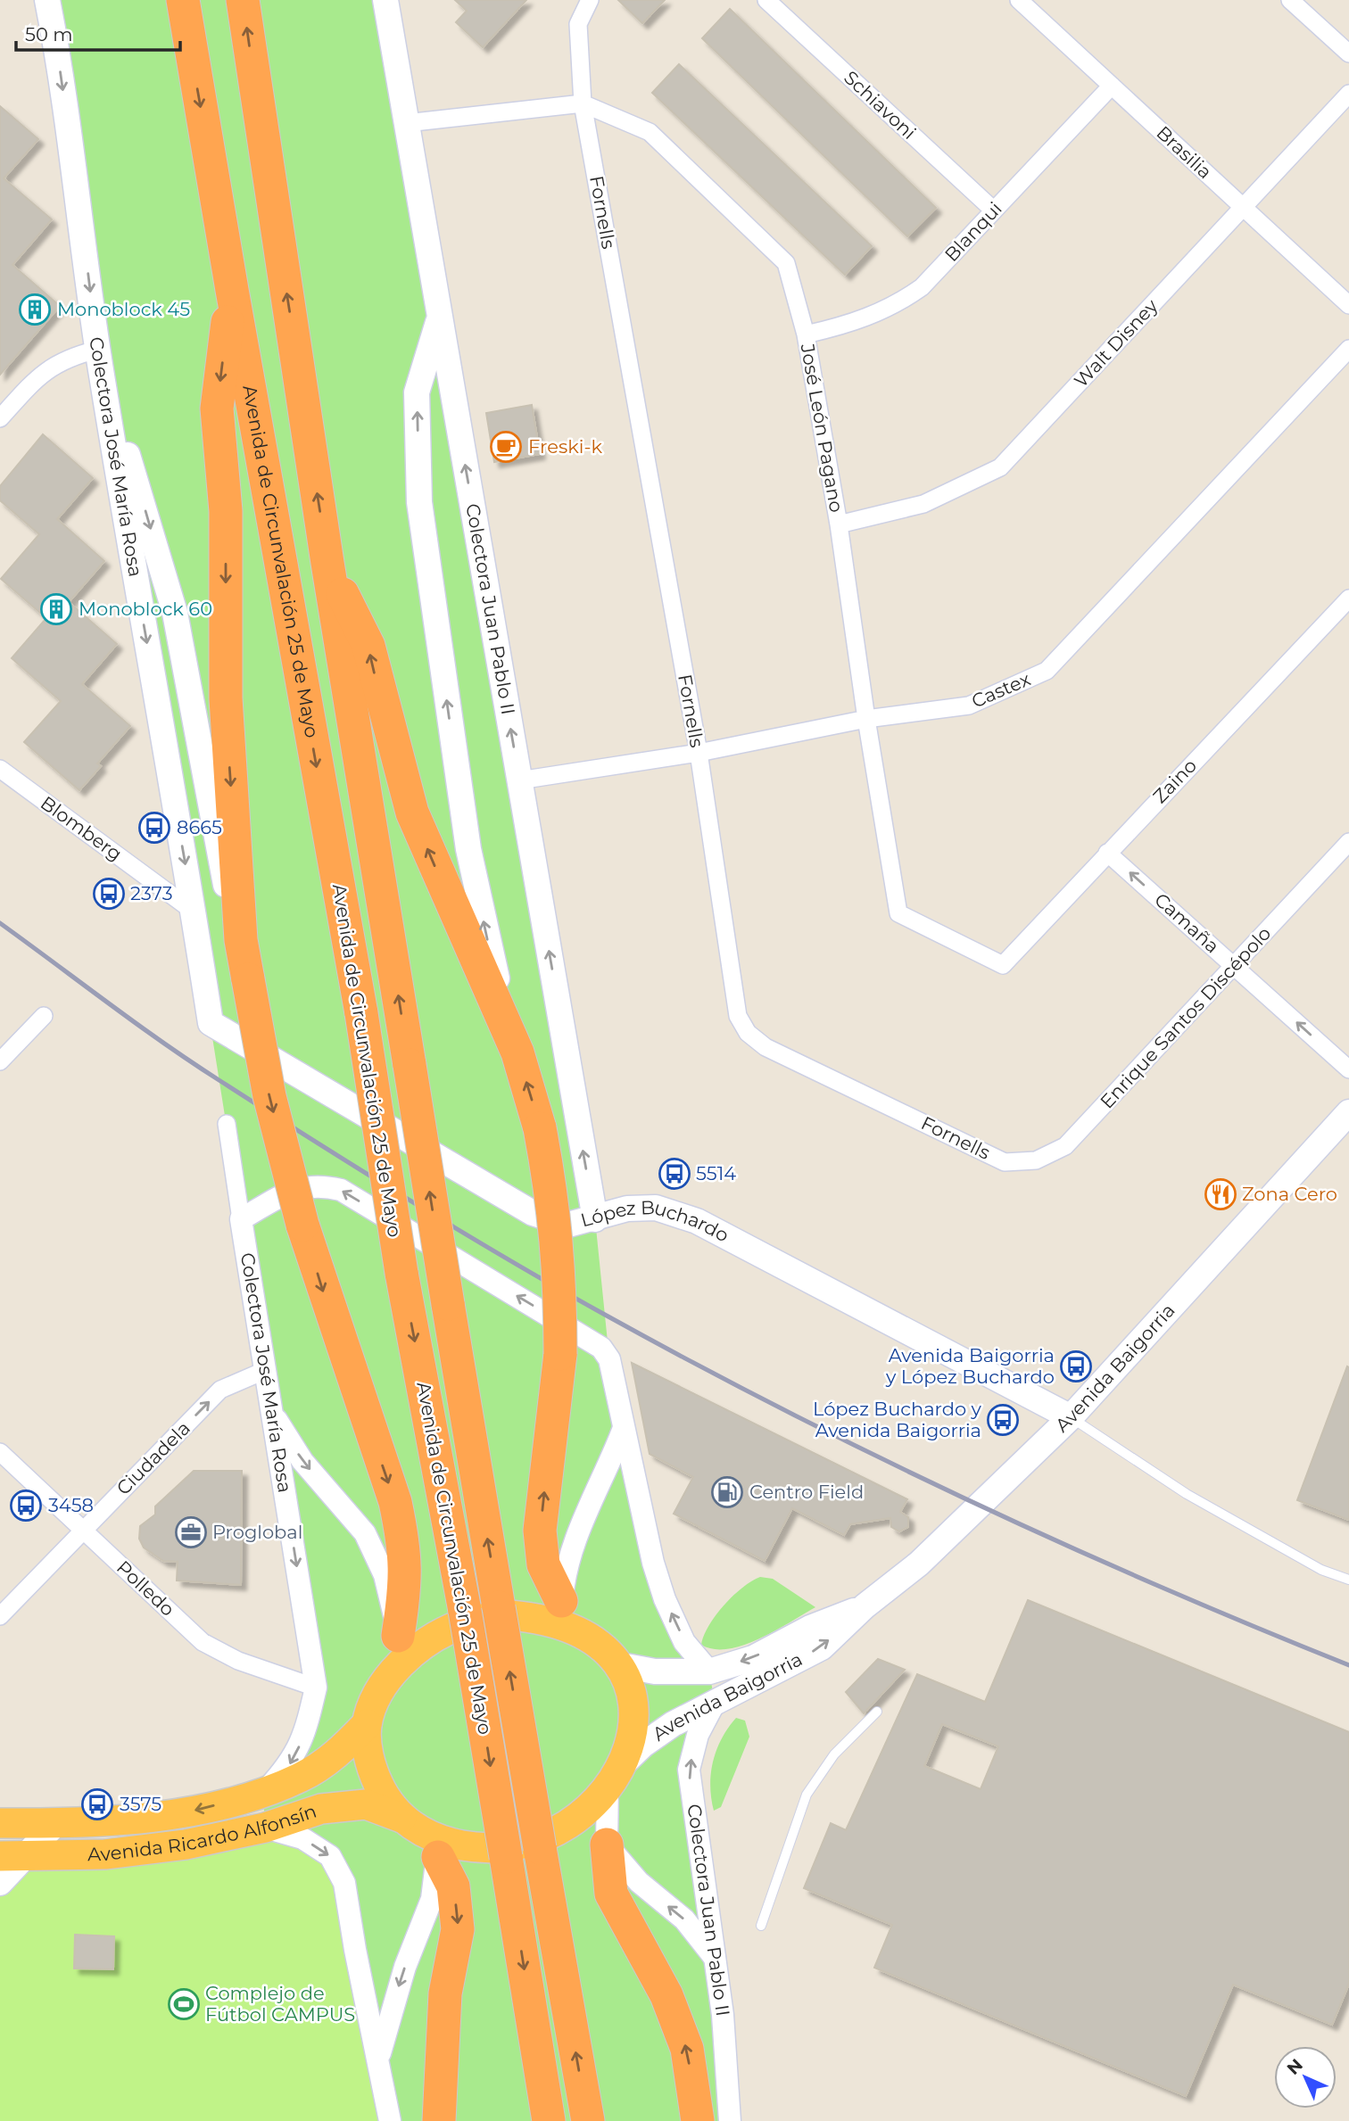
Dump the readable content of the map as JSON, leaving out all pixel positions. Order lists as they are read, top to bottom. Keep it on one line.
{"streets":{"highway":["Avenida de Circunvalación 25 de Mayo","Avenida Ricardo Alfonsín"],"main road":["Colectora José María Rosa","Colectora Juan Pablo II","López Buchardo","Avenida Baigorria"],"street":["Schiavoni","Brasilia","Fornells","Blanqui","Walt Disney","José León Pagano","Castex","Zaino","Blomberg","Camaña","Enrique Santos Discépolo","Ciudadela","Polledo"]},"crossings":[["Schiavoni","Blanqui"],["Brasilia","Blanqui"],["Brasilia","Walt Disney"],["Fornells","José León Pagano"],["Fornells","Castex"],["Fornells","Enrique Santos Discépolo"],["Blanqui","José León Pagano"],["Walt Disney","José León Pagano"],["José León Pagano","Colectora Juan Pablo II"],["José León Pagano","Castex"],["José León Pagano","Zaino"],["Colectora José María Rosa","Blomberg"],["Colectora José María Rosa","López Buchardo"],["Colectora José María Rosa","Ciudadela"],["Colectora José María Rosa","Polledo"],["Colectora José María Rosa","Avenida Ricardo Alfonsín"],["Colectora Juan Pablo II","Castex"],["Colectora Juan Pablo II","López Buchardo"],["Colectora Juan Pablo II","Avenida Baigorria"],["Zaino","Camaña"],["Camaña","Enrique Santos Discépolo"],["López Buchardo","Avenida Baigorria"],["Avenida Baigorria","Avenida Ricardo Alfonsín"],["Ciudadela","Polledo"]],"one_way":["Camaña","Ciudadela"],"places":{"building":["Monoblock 45","Monoblock 60"],"cafe":["Freski-k"],"bus stop":["8665","2373","5514","Avenida Baigorria y López Buchardo","López Buchardo y Avenida Baigorria","3458","3575"],"restaurant":["Zona Cero"],"fuel station":["Centro Field"],"office":["Proglobal"],"sports":["Complejo de Fútbol CAMPUS"]},"scale_bar":"50 m","north":"top left"}
